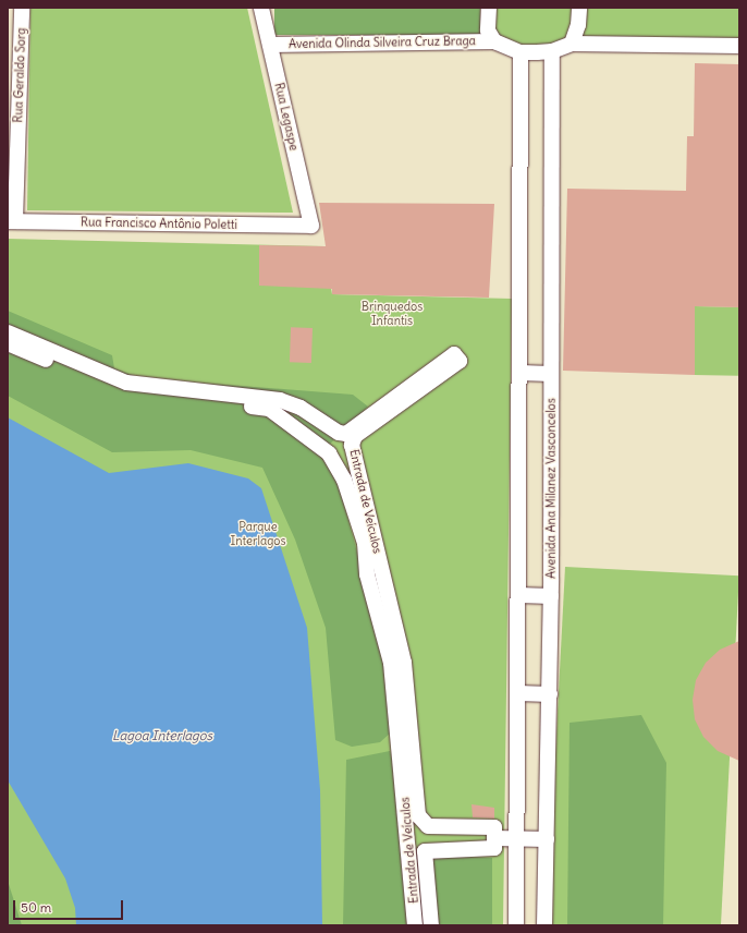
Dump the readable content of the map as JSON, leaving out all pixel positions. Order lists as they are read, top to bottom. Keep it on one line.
{"streets":{"street":["Avenida Olinda Silveira Cruz Braga","Rua Geraldo Sorg","Rua Legaspe","Rua Francisco Antônio Poletti","Avenida Ana Milanez Vasconcelos","Entrada de Veículos"]},"crossings":[["Avenida Olinda Silveira Cruz Braga","Rua Legaspe"],["Rua Geraldo Sorg","Rua Francisco Antônio Poletti"],["Rua Legaspe","Rua Francisco Antônio Poletti"]],"water":["Lagoa Interlagos"],"parks":["Brinquedos Infantis","Parque Interlagos"],"scale_bar":"50 m"}
